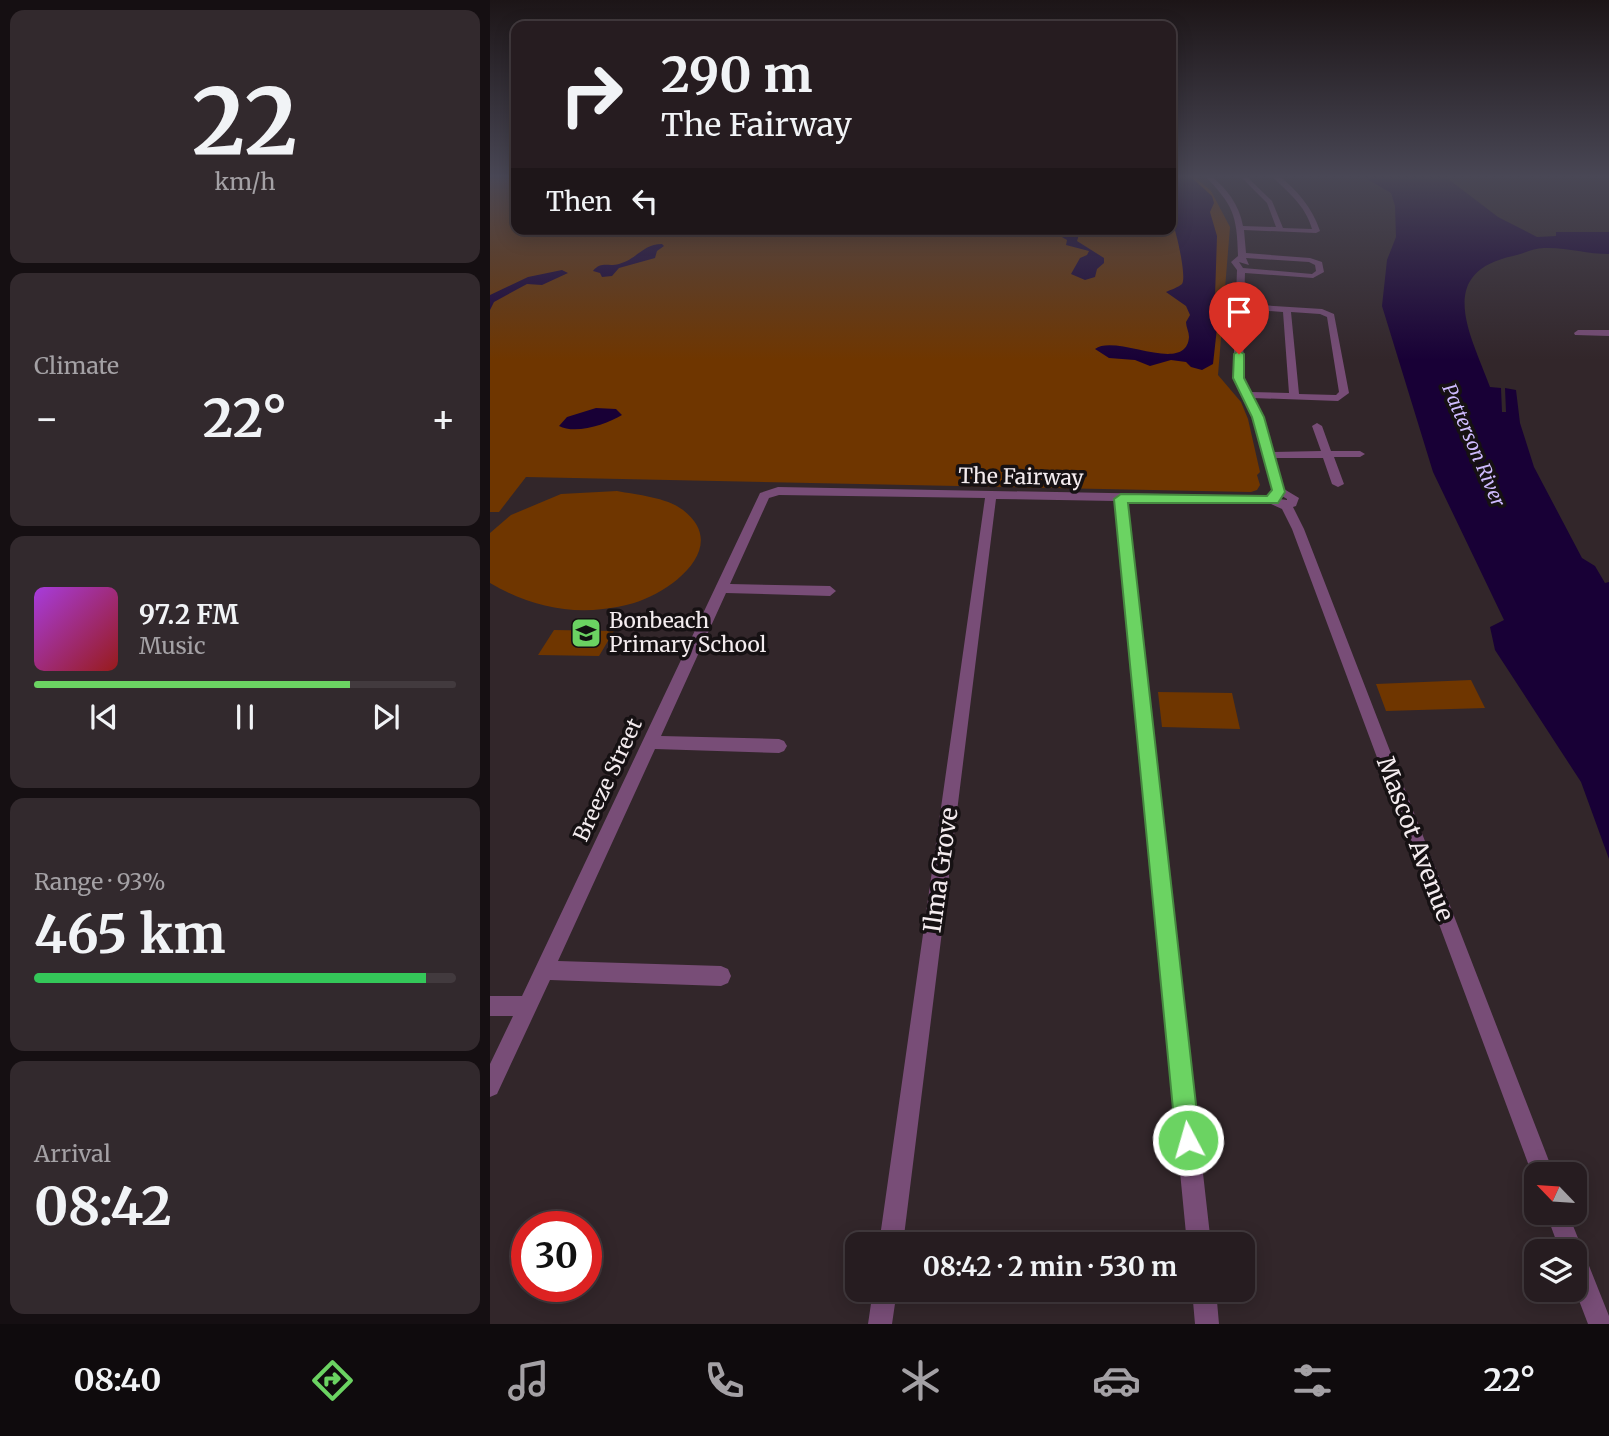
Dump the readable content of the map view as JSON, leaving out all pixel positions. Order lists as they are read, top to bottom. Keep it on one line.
{"streets":{"street":["The Fairway","Breeze Street","Mascot Avenue","Ilma Grove"]},"crossings":[["The Fairway","Breeze Street"],["The Fairway","Mascot Avenue"],["The Fairway","Ilma Grove"]],"water":["Patterson River"],"places":{"school or university":["Bonbeach Primary School"]},"north":"top left","page":{"tile":[["22","km/h"],"Climate",["Range · 93%","465 km"],["Arrival","08:42"]],"turn":["290 m","The Fairway"],"then":"Then","heat":["−","22°","+"],"song":["97.2 FM","Music"],"limit":"30","trip":"08:42 · 2 min · 530 m","tabs":["08:40","22°"]}}
